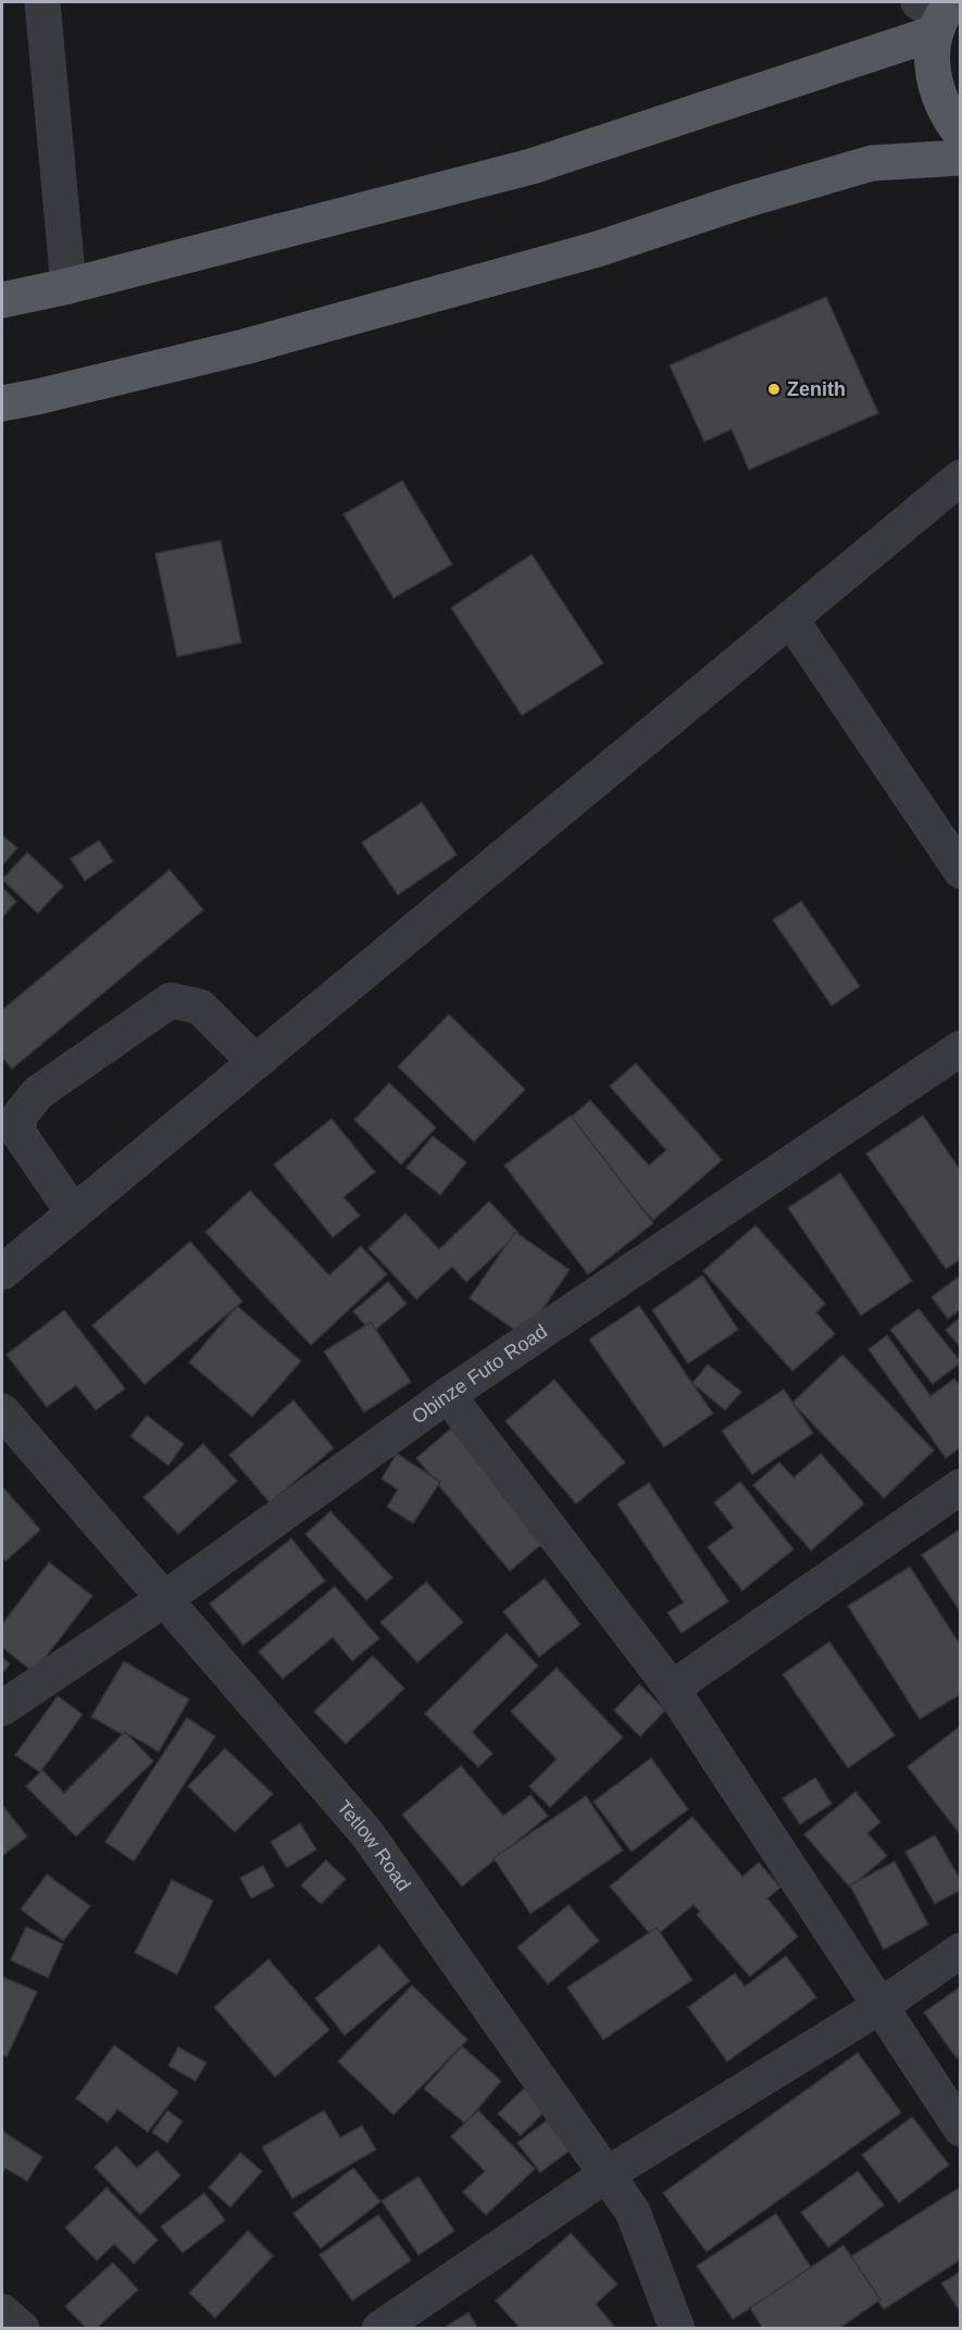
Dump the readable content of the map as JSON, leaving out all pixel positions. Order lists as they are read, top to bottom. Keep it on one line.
{"streets":{"street":["Obinze Futo Road","Tetlow Road"]},"crossings":[["Obinze Futo Road","Tetlow Road"]],"places":["Zenith"]}
